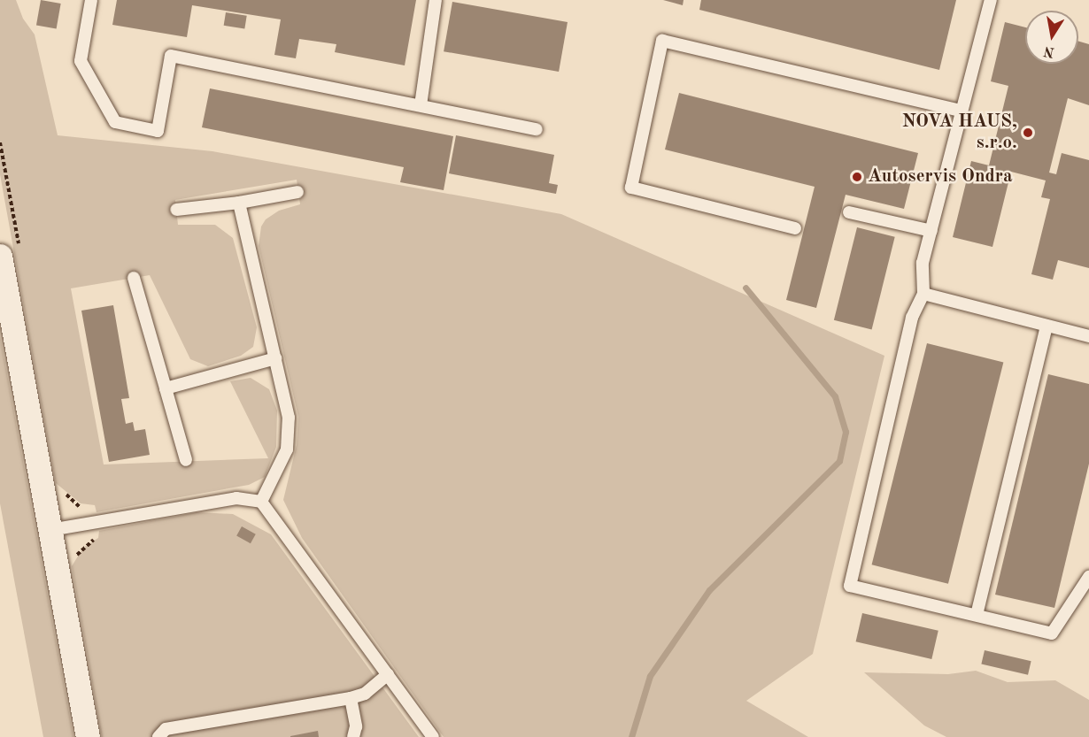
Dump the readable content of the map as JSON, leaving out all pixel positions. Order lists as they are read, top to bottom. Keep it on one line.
{"places":["NOVA HAUS, s.r.o.","Autoservis Ondra"],"north":"bottom"}
